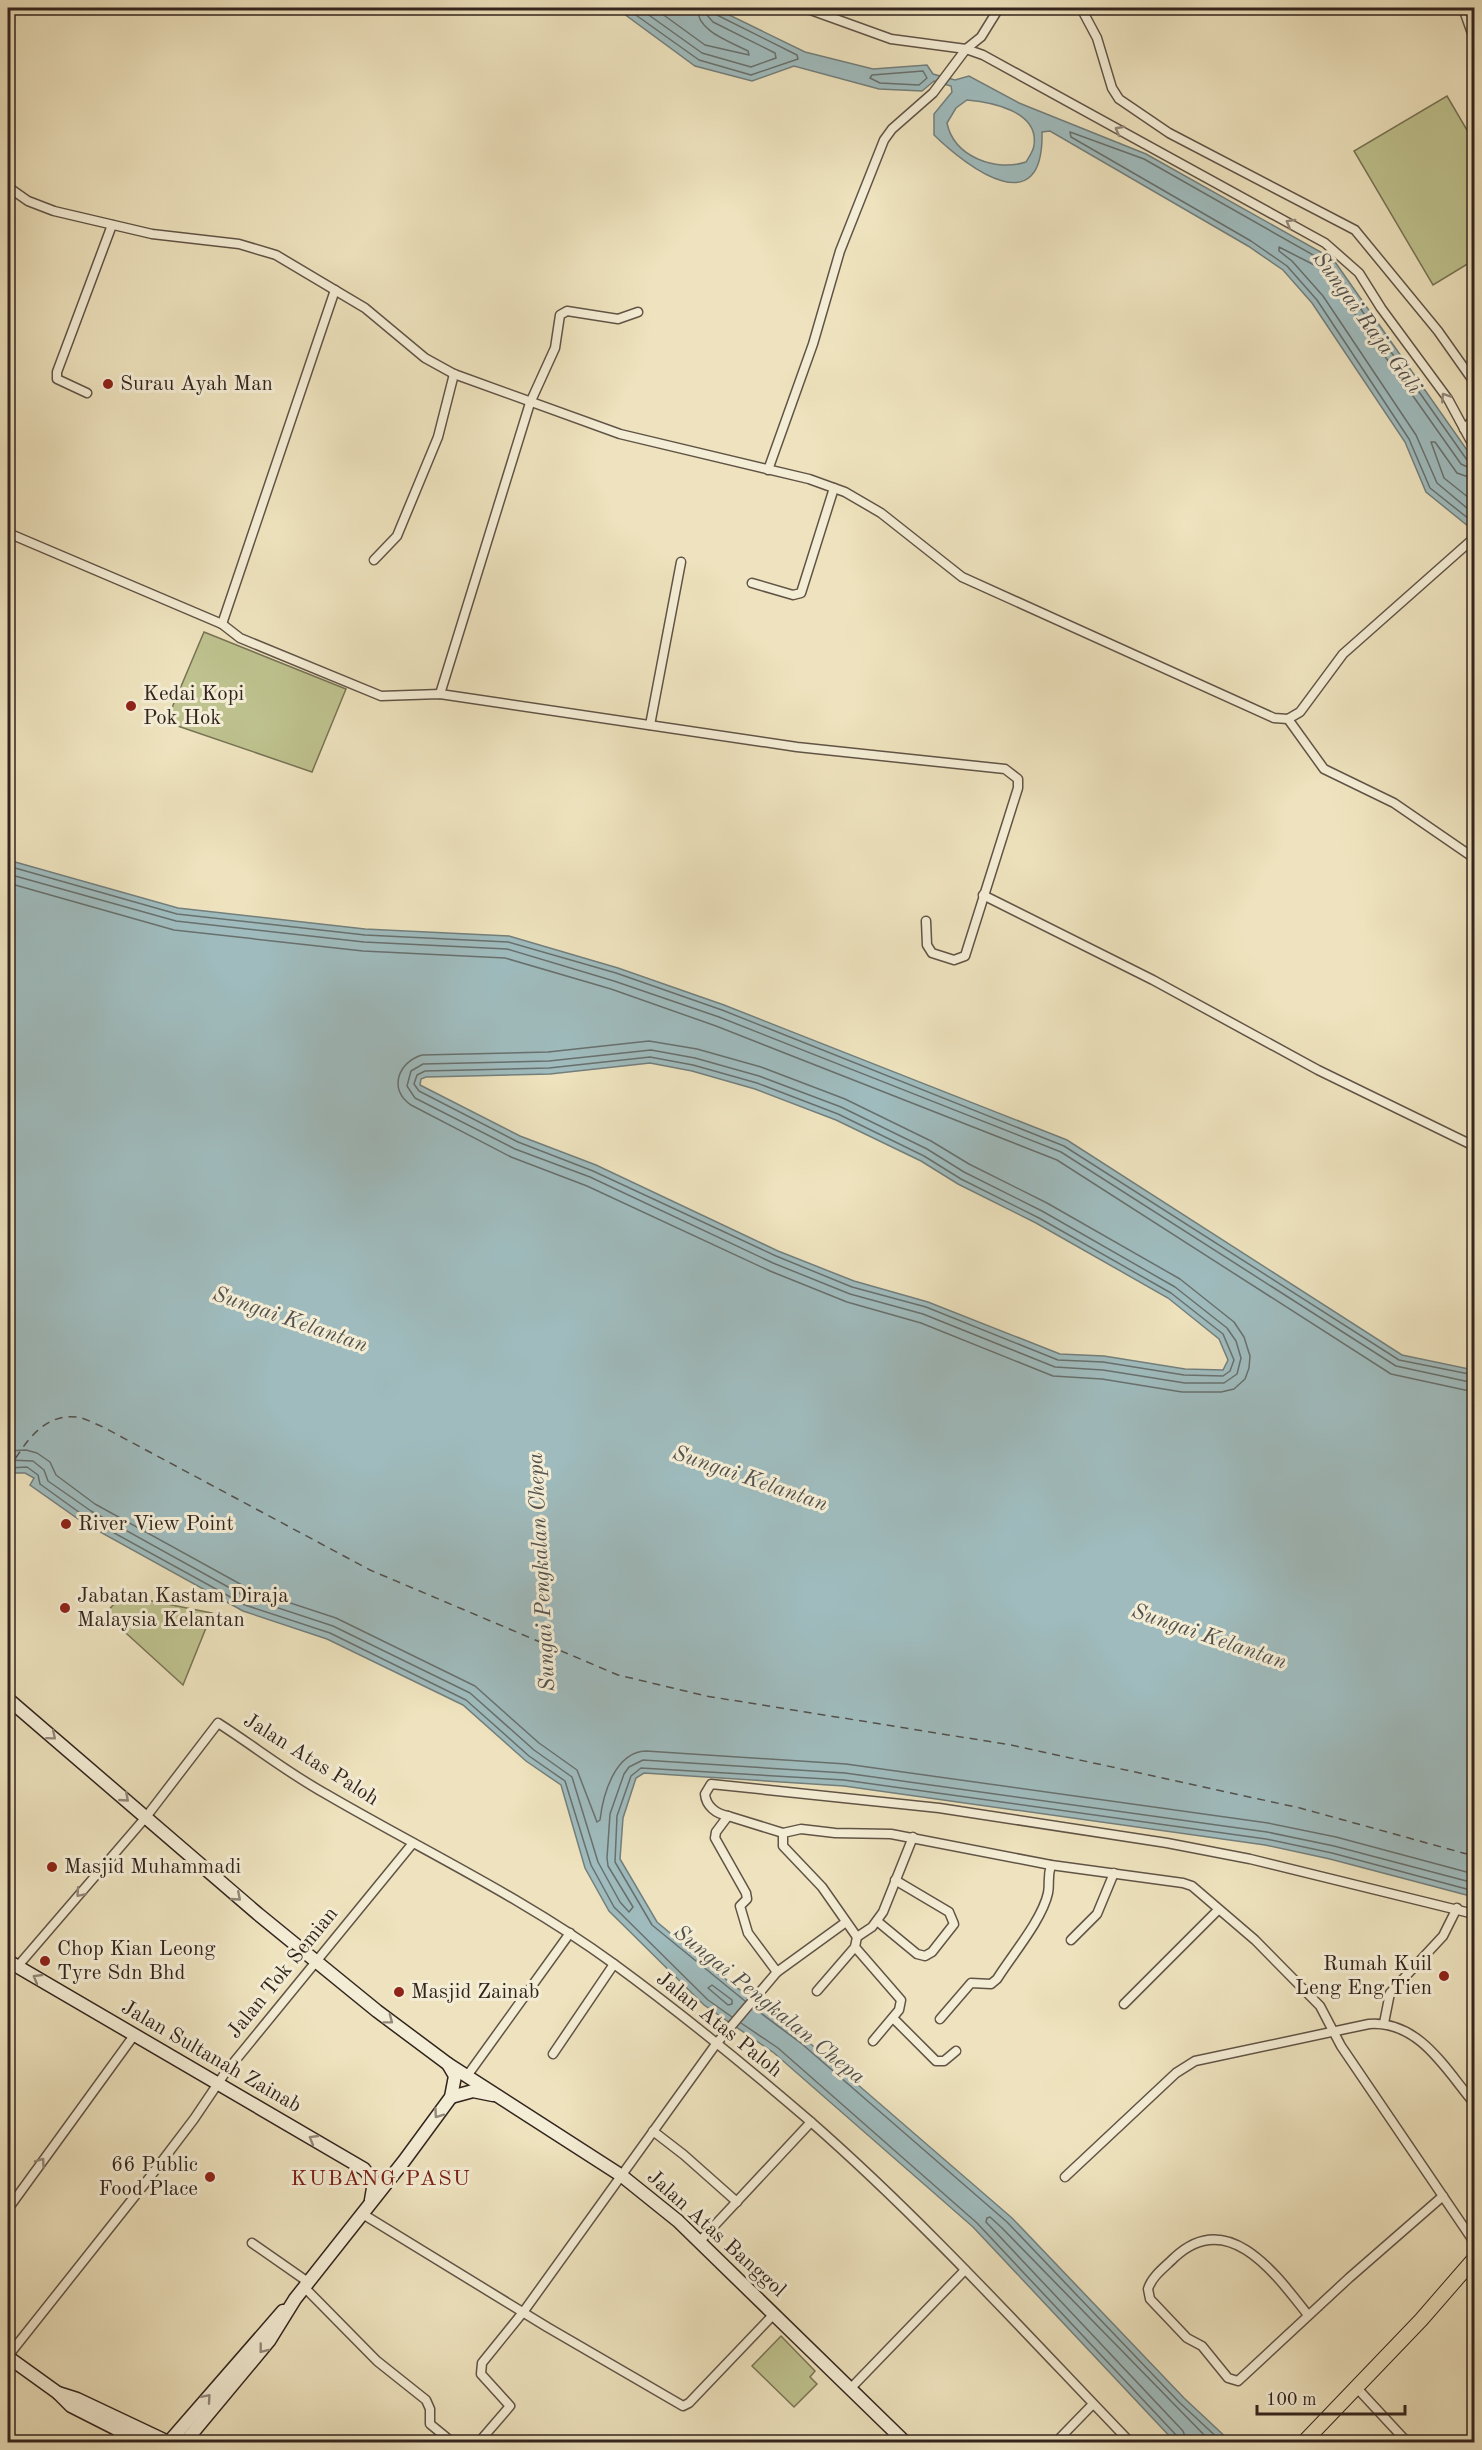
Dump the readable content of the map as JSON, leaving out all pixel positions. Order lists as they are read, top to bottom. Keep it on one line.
{"streets":{"main road":["Jalan Sultanah Zainab","Jalan Atas Banggol"],"street":["Jalan Atas Paloh","Jalan Tok Semian"]},"crossings":[["Jalan Atas Paloh","Jalan Tok Semian"],["Jalan Atas Paloh","Jalan Atas Banggol"],["Jalan Tok Semian","Jalan Sultanah Zainab"],["Jalan Tok Semian","Jalan Atas Banggol"]],"one_way":["Jalan Sultanah Zainab","Jalan Atas Banggol"],"districts":["KUBANG PASU"],"water":["Sungai Raja Gali","Sungai Kelantan","Sungai Pengkalan Chepa"],"places":["Surau Ayah Man","Kedai Kopi Pok Hok","River View Point","Jabatan Kastam Diraja Malaysia Kelantan","Masjid Muhammadi","Chop Kian Leong Tyre Sdn Bhd","Rumah Kuil Leng Eng Tien","Masjid Zainab","66 Public Food Place"],"scale_bar":"100 m"}
